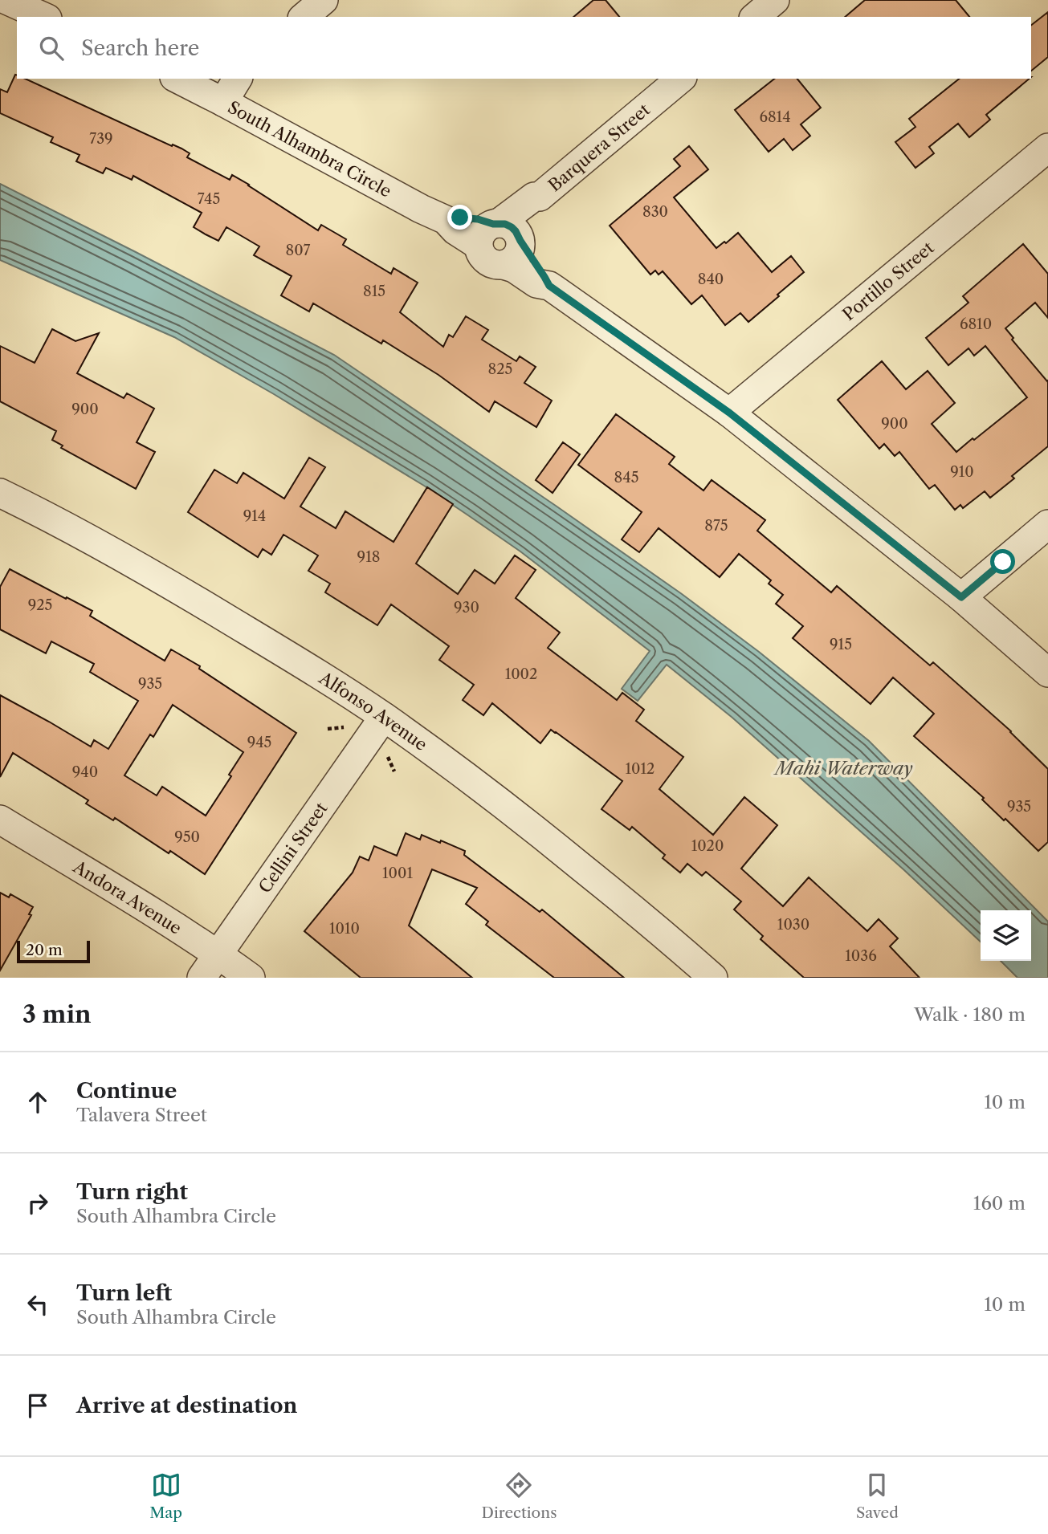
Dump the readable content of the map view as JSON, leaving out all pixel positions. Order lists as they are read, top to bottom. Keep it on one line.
{"streets":{"street":["Barquera Street","South Alhambra Circle","Portillo Street","Alfonso Avenue","Cellini Street","Andora Avenue"]},"crossings":[["Barquera Street","South Alhambra Circle"],["South Alhambra Circle","Portillo Street"],["Alfonso Avenue","Cellini Street"],["Cellini Street","Andora Avenue"]],"water":["Mahi Waterway"],"house_numbers":["6814","739","745","830","807","840","815","6810","825","900","900","910","845","914","875","918","925","930","915","1002","935","945","1012","940","935","950","1020","1001","1030","1010","1036"],"scale_bar":"20 m","page":{"search":"Search here","scale":"20 m","heading":["3 min","Walk · 180 m"],"list":[["Continue","Talavera Street","10 m"],["Turn right","South Alhambra Circle","160 m"],["Turn left","South Alhambra Circle","10 m"],"Arrive at destination"],"nav":["Map","Directions","Saved"]}}
